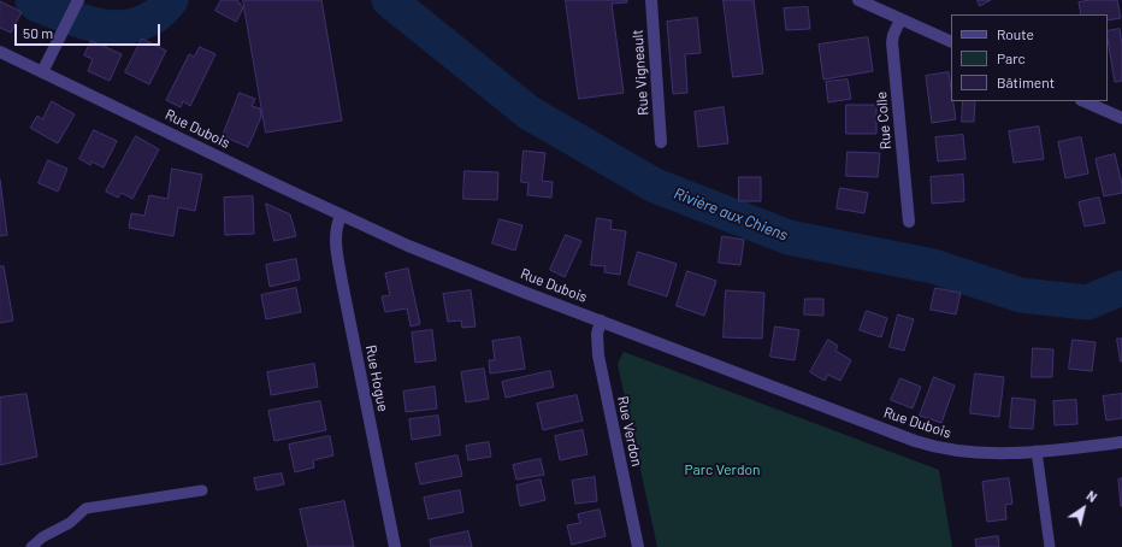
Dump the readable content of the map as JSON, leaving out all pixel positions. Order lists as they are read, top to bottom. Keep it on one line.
{"streets":{"street":["Rue Vigneault","Rue Colle","Rue Dubois","Rue Hogue","Rue Verdon"]},"crossings":[["Rue Dubois","Rue Hogue"],["Rue Dubois","Rue Verdon"]],"water":["Rivière aux Chiens"],"parks":["Parc Verdon"],"legend":["Route","Parc","Bâtiment"],"scale_bar":"50 m","north":"top right"}
